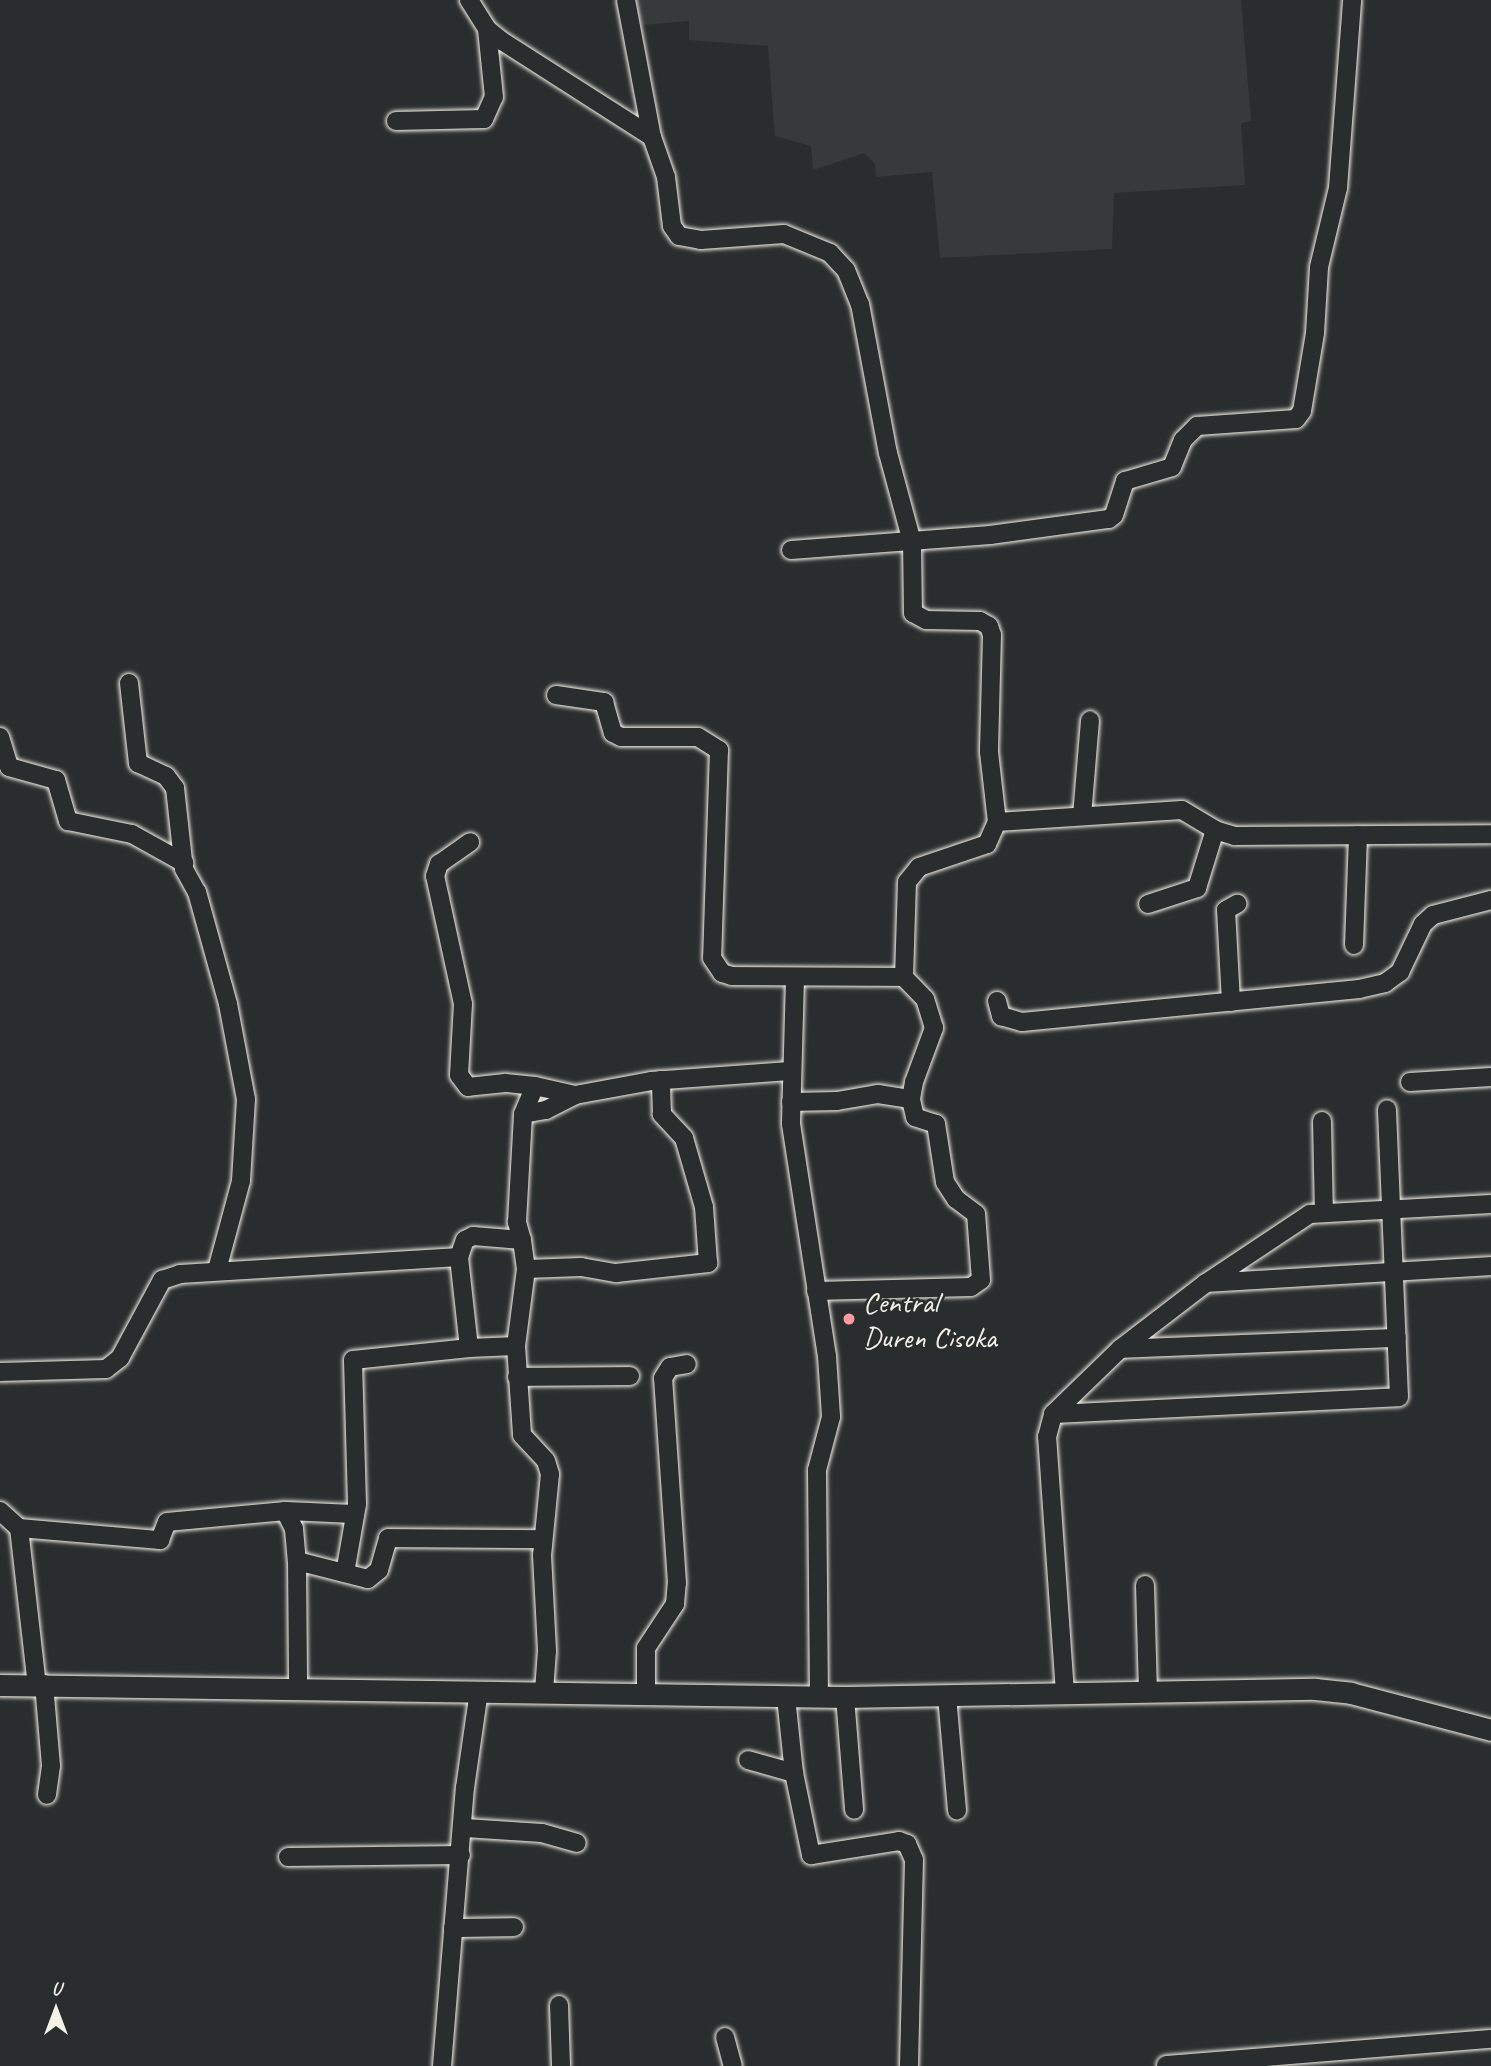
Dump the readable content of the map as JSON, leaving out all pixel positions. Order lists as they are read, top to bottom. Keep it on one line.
{"places":["Central Duren Cisoka"],"north":"top"}
